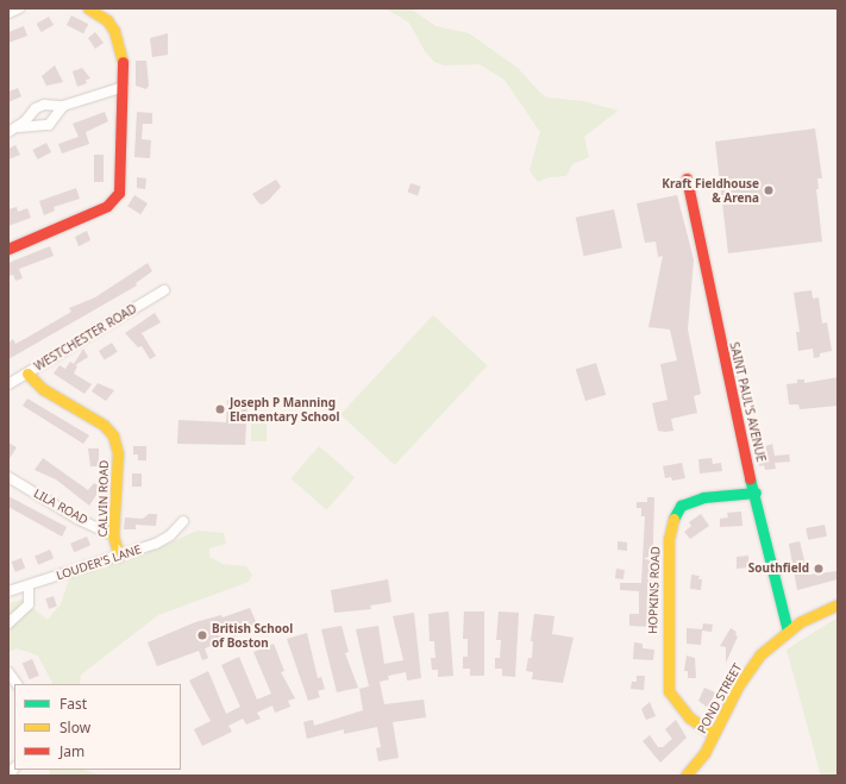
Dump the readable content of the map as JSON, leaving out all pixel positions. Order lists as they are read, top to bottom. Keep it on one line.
{"streets":{"street":["WESTCHESTER ROAD","SAINT PAUL'S AVENUE","CALVIN ROAD","LILA ROAD","LOUDER'S LANE","HOPKINS ROAD","POND STREET"]},"crossings":[["WESTCHESTER ROAD","CALVIN ROAD"],["SAINT PAUL'S AVENUE","HOPKINS ROAD"],["SAINT PAUL'S AVENUE","POND STREET"],["CALVIN ROAD","LILA ROAD"],["CALVIN ROAD","LOUDER'S LANE"],["HOPKINS ROAD","POND STREET"]],"places":["Kraft Fieldhouse & Arena","Joseph P Manning Elementary School","Southfield","British School of Boston"],"legend":["Fast","Slow","Jam"]}
